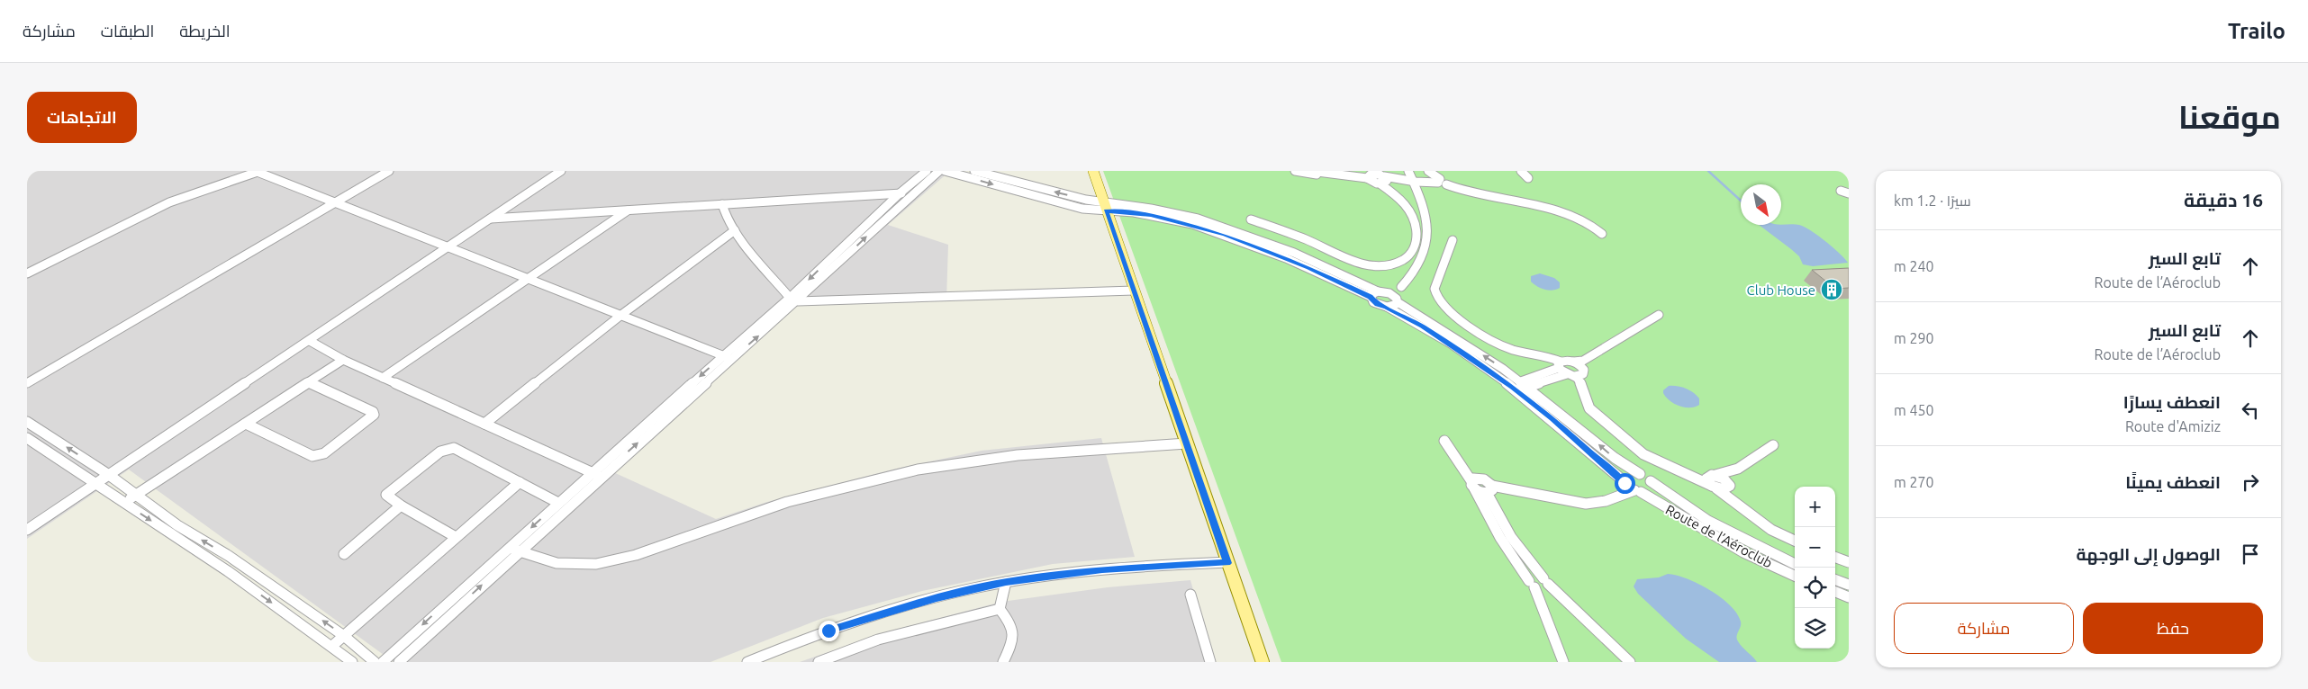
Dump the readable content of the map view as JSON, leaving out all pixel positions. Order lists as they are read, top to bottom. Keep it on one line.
{"streets":{"street":["Route de l’Aéroclub"]},"places":{"building":["Club House"]},"north":"bottom right","page":{"header":"Trailo","nav":["الخريطة","الطبقات","مشاركة"],"title":"موقعنا","buttons":["الاتجاهات",["حفظ","مشاركة"]],"heading":["16 دقيقة","سيرًا · 1.2 km"],"list":[["تابع السير","Route de l’Aéroclub","240 m"],["تابع السير","Route de l’Aéroclub","290 m"],["انعطف يسارًا","Route d'Amiziz","450 m"],["انعطف يمينًا","270 m"],"الوصول إلى الوجهة"],"map_buttons":["+","−"]}}
